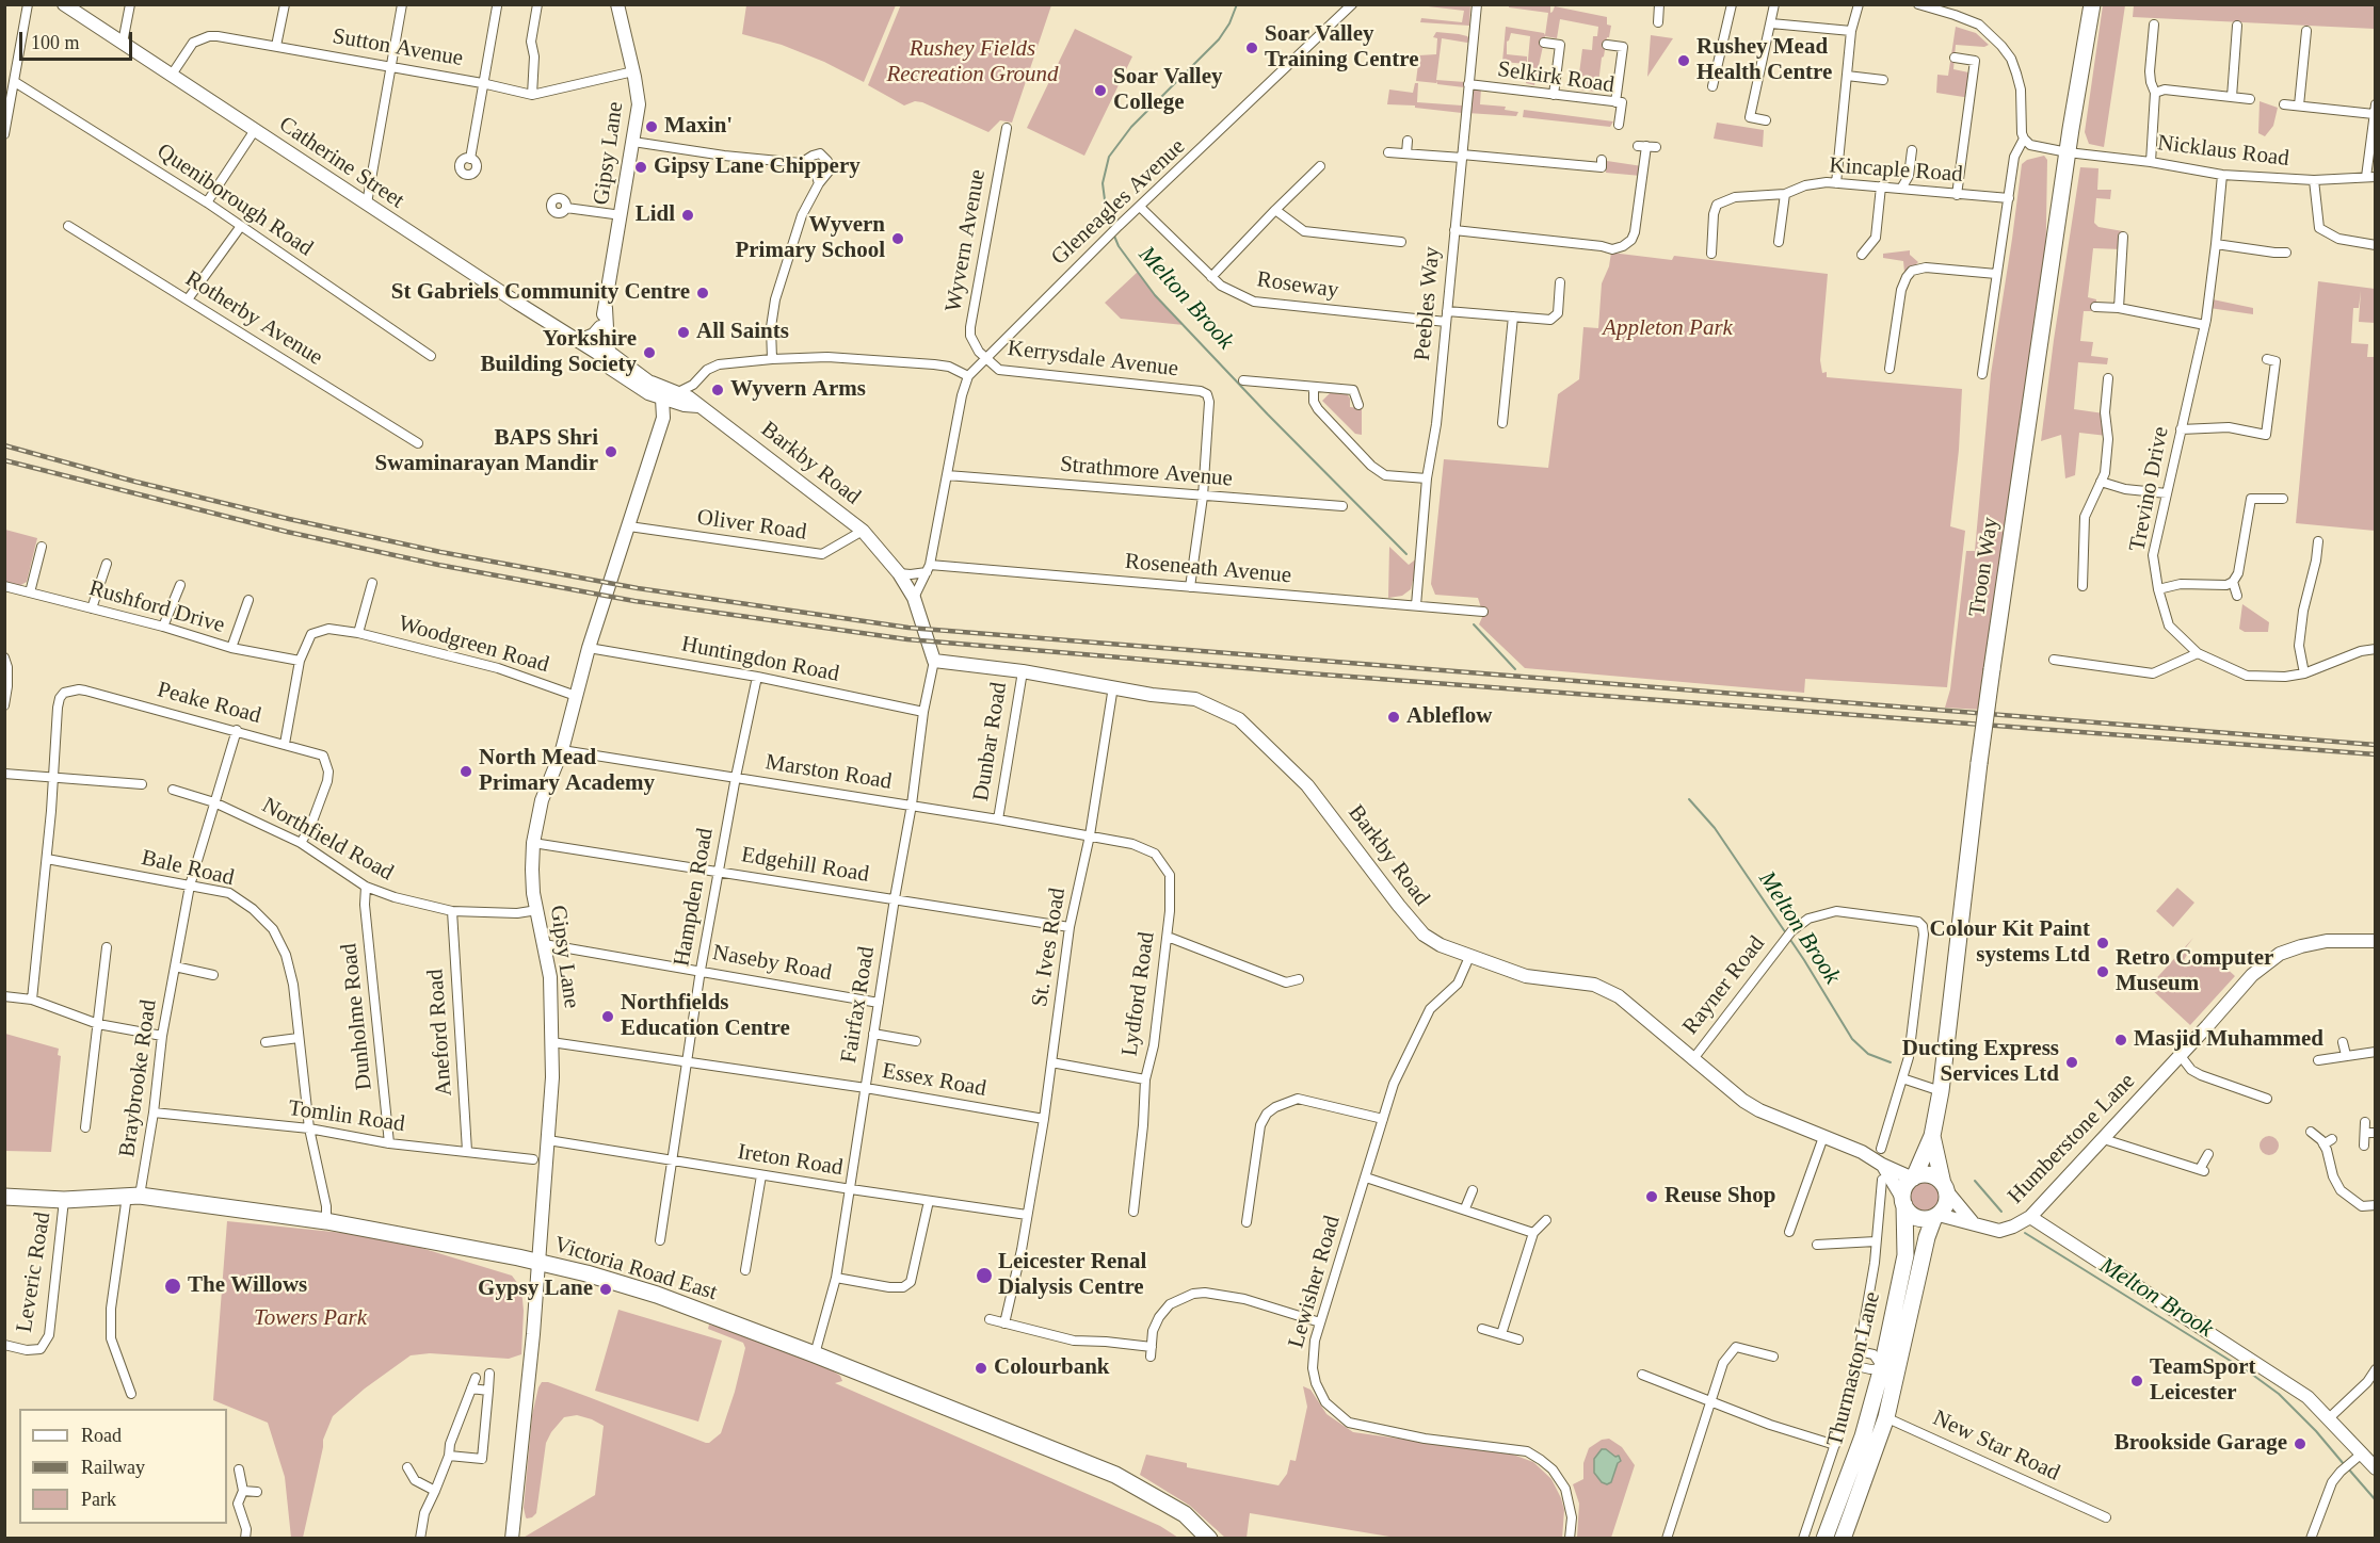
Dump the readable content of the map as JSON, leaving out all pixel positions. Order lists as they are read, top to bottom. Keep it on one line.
{"streets":{"highway":["Troon Way","Victoria Road East","Thurmaston Lane"],"street":["Sutton Avenue","Selkirk Road","Nicklaus Road","Gipsy Lane","Catherine Street","Kincaple Road","Queniborough Road","Gleneagles Avenue","Wyvern Avenue","Roseway","Peebles Way","Rotherby Avenue","Kerrysdale Avenue","Barkby Road","Strathmore Avenue","Trevino Drive","Oliver Road","Roseneath Avenue","Rushford Drive","Woodgreen Road","Huntingdon Road","Peake Road","Dunbar Road","Marston Road","Northfield Road","Edgehill Road","Bale Road","Hampden Road","St. Ives Road","Naseby Road","Rayner Road","Lydford Road","Fairfax Road","Dunholme Road","Aneford Road","Braybrooke Road","Essex Road","Tomlin Road","Humberstone Lane","Ireton Road","Leveric Road","Lewisher Road","New Star Road"]},"crossings":[["Sutton Avenue","Gipsy Lane"],["Sutton Avenue","Catherine Street"],["Selkirk Road","Peebles Way"],["Nicklaus Road","Trevino Drive"],["Nicklaus Road","Troon Way"],["Gipsy Lane","Catherine Street"],["Gipsy Lane","Oliver Road"],["Gipsy Lane","Woodgreen Road"],["Gipsy Lane","Huntingdon Road"],["Gipsy Lane","Marston Road"],["Gipsy Lane","Northfield Road"],["Gipsy Lane","Edgehill Road"],["Gipsy Lane","Naseby Road"],["Gipsy Lane","Essex Road"],["Gipsy Lane","Ireton Road"],["Gipsy Lane","Victoria Road East"],["Gleneagles Avenue","Wyvern Avenue"],["Gleneagles Avenue","Roseway"],["Gleneagles Avenue","Kerrysdale Avenue"],["Wyvern Avenue","Kerrysdale Avenue"],["Roseway","Peebles Way"],["Peebles Way","Roseneath Avenue"],["Kerrysdale Avenue","Strathmore Avenue"],["Barkby Road","Oliver Road"],["Barkby Road","Troon Way"],["Barkby Road","Dunbar Road"],["Barkby Road","St. Ives Road"],["Barkby Road","Rayner Road"],["Barkby Road","Fairfax Road"],["Barkby Road","Humberstone Lane"],["Barkby Road","Lewisher Road"],["Barkby Road","Thurmaston Lane"],["Troon Way","Humberstone Lane"],["Troon Way","Thurmaston Lane"],["Rushford Drive","Woodgreen Road"],["Woodgreen Road","Peake Road"],["Huntingdon Road","Hampden Road"],["Huntingdon Road","Fairfax Road"],["Peake Road","Northfield Road"],["Peake Road","Braybrooke Road"],["Dunbar Road","Marston Road"],["Marston Road","Hampden Road"],["Marston Road","St. Ives Road"],["Marston Road","Lydford Road"],["Marston Road","Fairfax Road"],["Northfield Road","Dunholme Road"],["Northfield Road","Aneford Road"],["Northfield Road","Braybrooke Road"],["Edgehill Road","Hampden Road"],["Edgehill Road","St. Ives Road"],["Edgehill Road","Fairfax Road"],["Bale Road","Braybrooke Road"],["Bale Road","Tomlin Road"],["Bale Road","Victoria Road East"],["Hampden Road","Naseby Road"],["Hampden Road","Essex Road"],["Hampden Road","Ireton Road"],["St. Ives Road","Lydford Road"],["St. Ives Road","Essex Road"],["St. Ives Road","Ireton Road"],["Naseby Road","Fairfax Road"],["Fairfax Road","Essex Road"],["Fairfax Road","Ireton Road"],["Fairfax Road","Victoria Road East"],["Dunholme Road","Tomlin Road"],["Aneford Road","Tomlin Road"],["Braybrooke Road","Tomlin Road"],["Braybrooke Road","Victoria Road East"],["Humberstone Lane","Thurmaston Lane"],["Victoria Road East","Leveric Road"],["Thurmaston Lane","New Star Road"]],"water":["Melton Brook"],"parks":["Rushey Fields Recreation Ground","Appleton Park","Towers Park"],"places":["Soar Valley Training Centre","Rushey Mead Health Centre","Soar Valley College","Maxin'","Gipsy Lane Chippery","Lidl","Wyvern Primary School","St Gabriels Community Centre","All Saints","Yorkshire Building Society","Wyvern Arms","BAPS Shri Swaminarayan Mandir","Ableflow","North Mead Primary Academy","Colour Kit Paint systems Ltd","Retro Computer Museum","Northfields Education Centre","Masjid Muhammed","Ducting Express Services Ltd","Reuse Shop","Leicester Renal Dialysis Centre","The Willows","Gypsy Lane","Colourbank","TeamSport Leicester","Brookside Garage"],"legend":["Road","Railway","Park"],"scale_bar":"100 m"}
